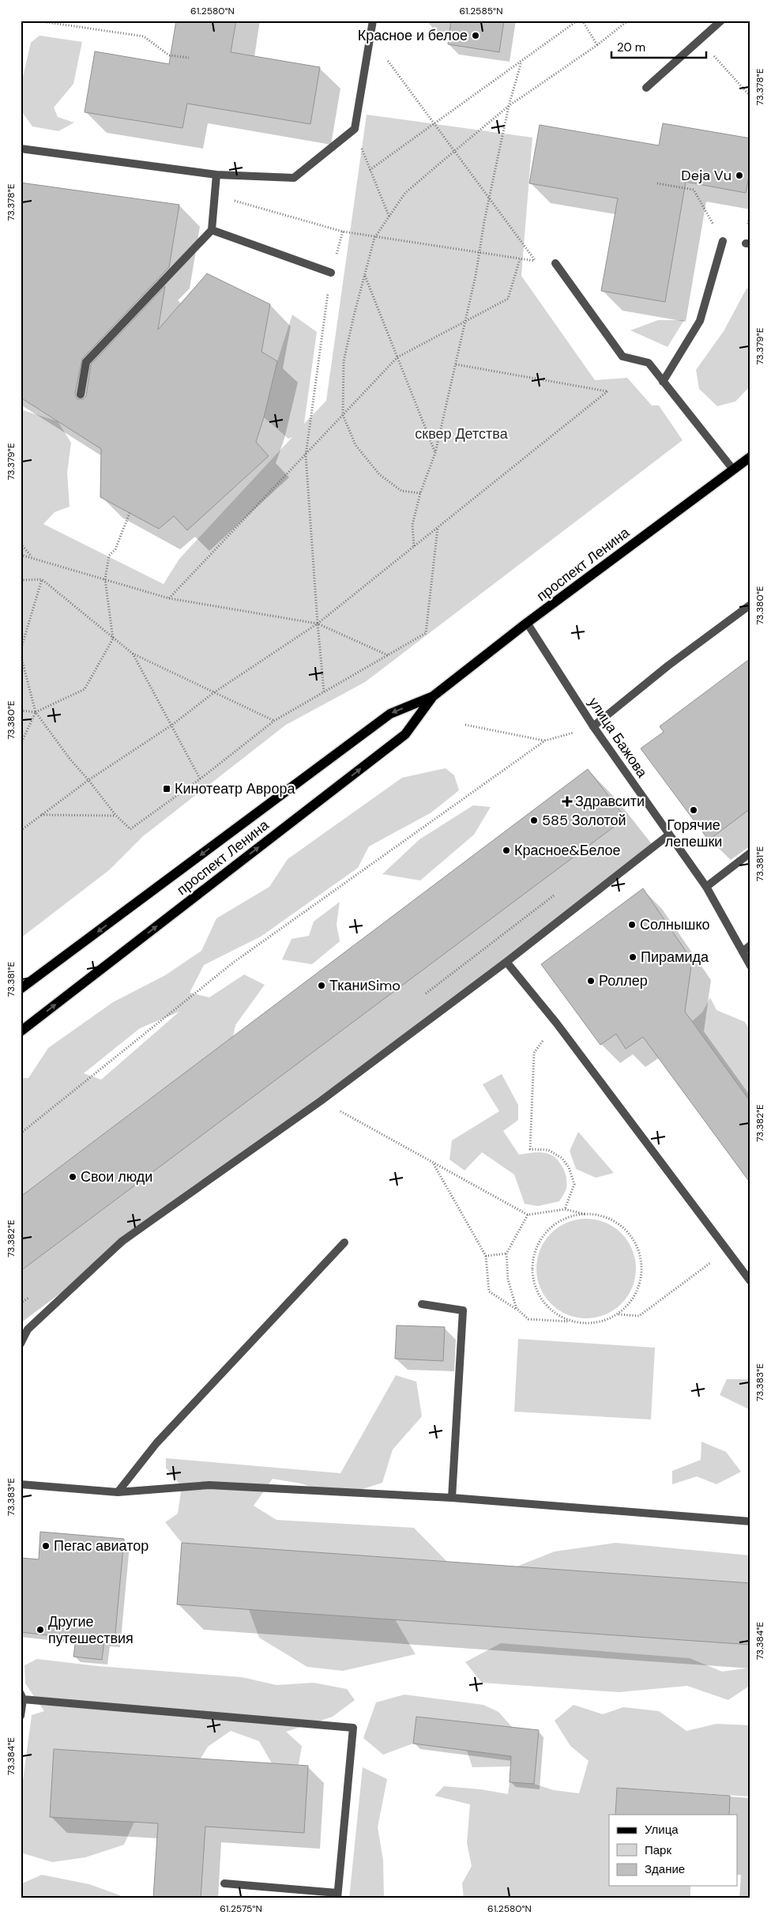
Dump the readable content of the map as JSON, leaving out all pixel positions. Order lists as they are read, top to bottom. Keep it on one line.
{"streets":{"main road":["проспект Ленина"],"street":["улица Бажова"]},"crossings":[["проспект Ленина","улица Бажова"]],"parks":["сквер Детства"],"places":{"other":["Красное и белое","Deja Vu","Горячие лепешки","585 Золотой","Красное&Белое","Солнышко","Пирамида","Роллер","ТканиSimo","Свои люди","Пегас авиатор","Другие путешествия"],"transit":["Кинотеатр Аврора"],"health":["Здравсити"]},"legend":["Улица","Парк","Здание"],"scale_bar":"20 m","coordinates":["61.2580°N","61.2585°N","73.378°E","73.379°E","73.380°E","73.381°E","73.382°E","73.383°E","73.384°E","61.2575°N"]}
